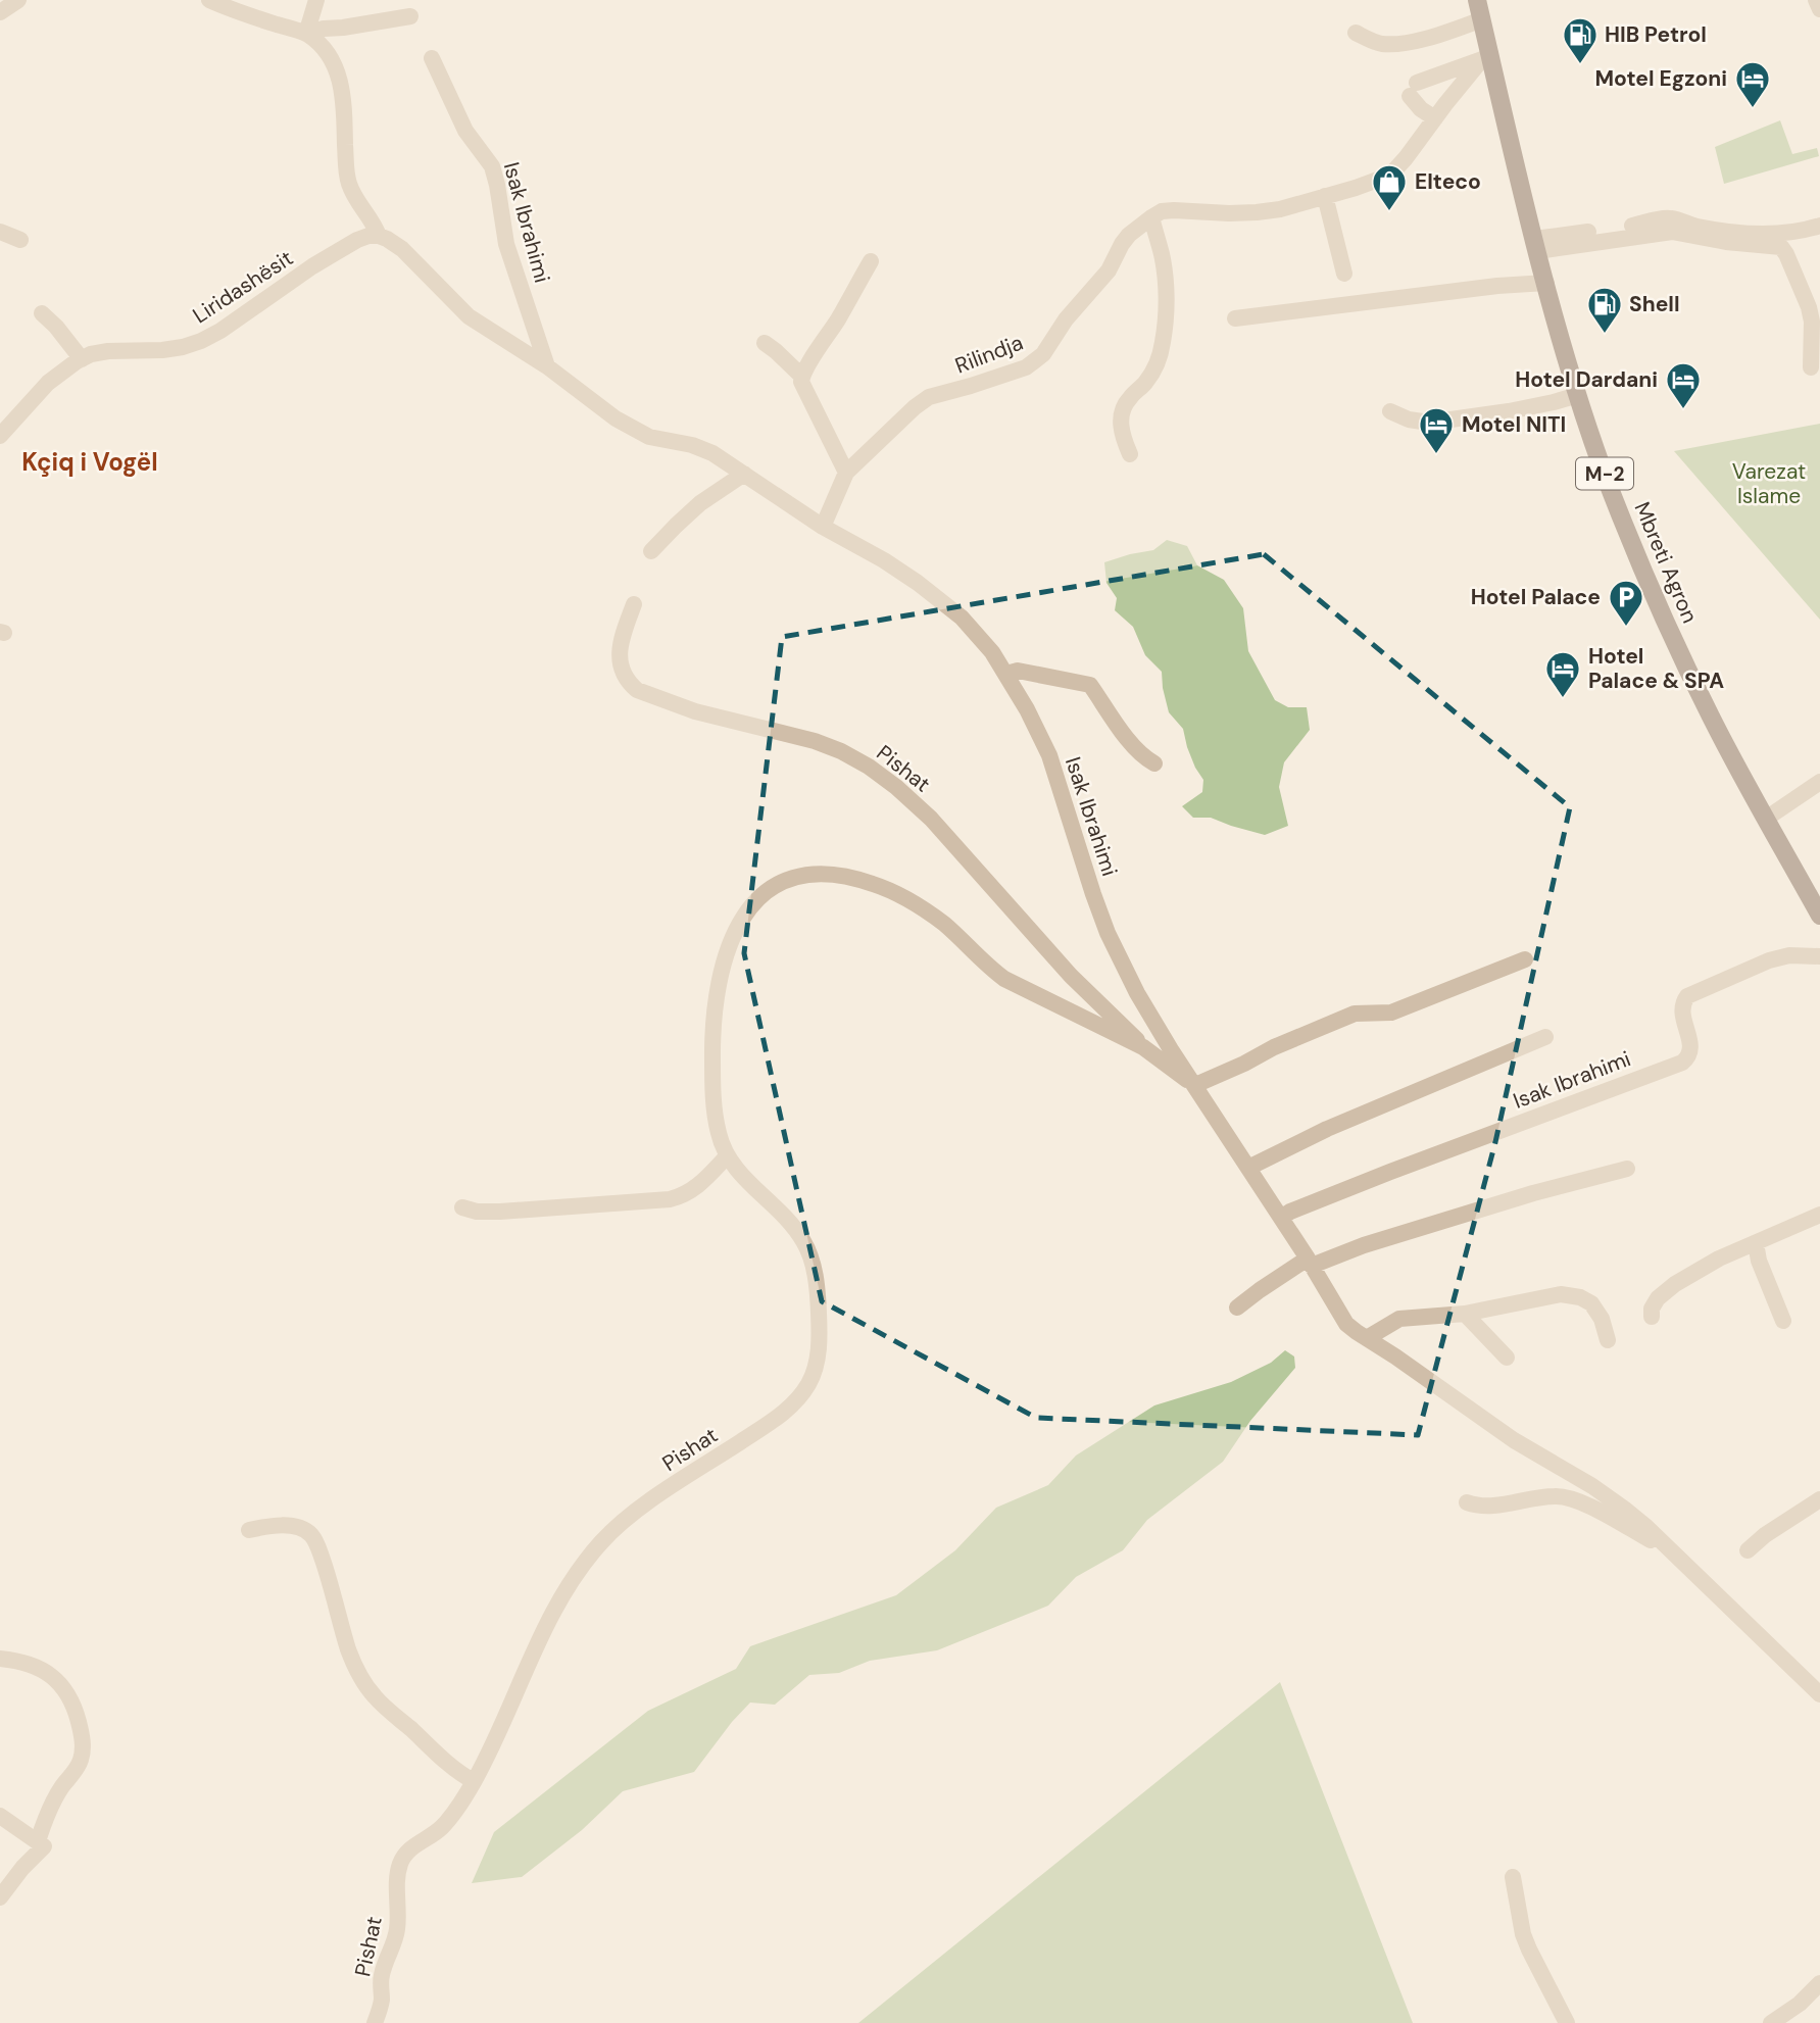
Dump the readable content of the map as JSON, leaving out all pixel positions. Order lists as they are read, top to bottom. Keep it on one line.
{"streets":{"main road":["M-2","Mbreti Agron"],"street":["Isak Ibrahimi","Liridashësit","Rilindja","Pishat"]},"crossings":[["Isak Ibrahimi","Liridashësit"],["Isak Ibrahimi","Rilindja"],["Isak Ibrahimi","Pishat"],["Rilindja","Mbreti Agron"]],"districts":["Kçiq i Vogël"],"parks":["Varezat Islame"],"places":{"fuel station":["HIB Petrol","Shell"],"hotel":["Motel Egzoni","Hotel Dardani","Motel NITI","Hotel Palace & SPA"],"shop":["Elteco"],"parking":["Hotel Palace"]}}
